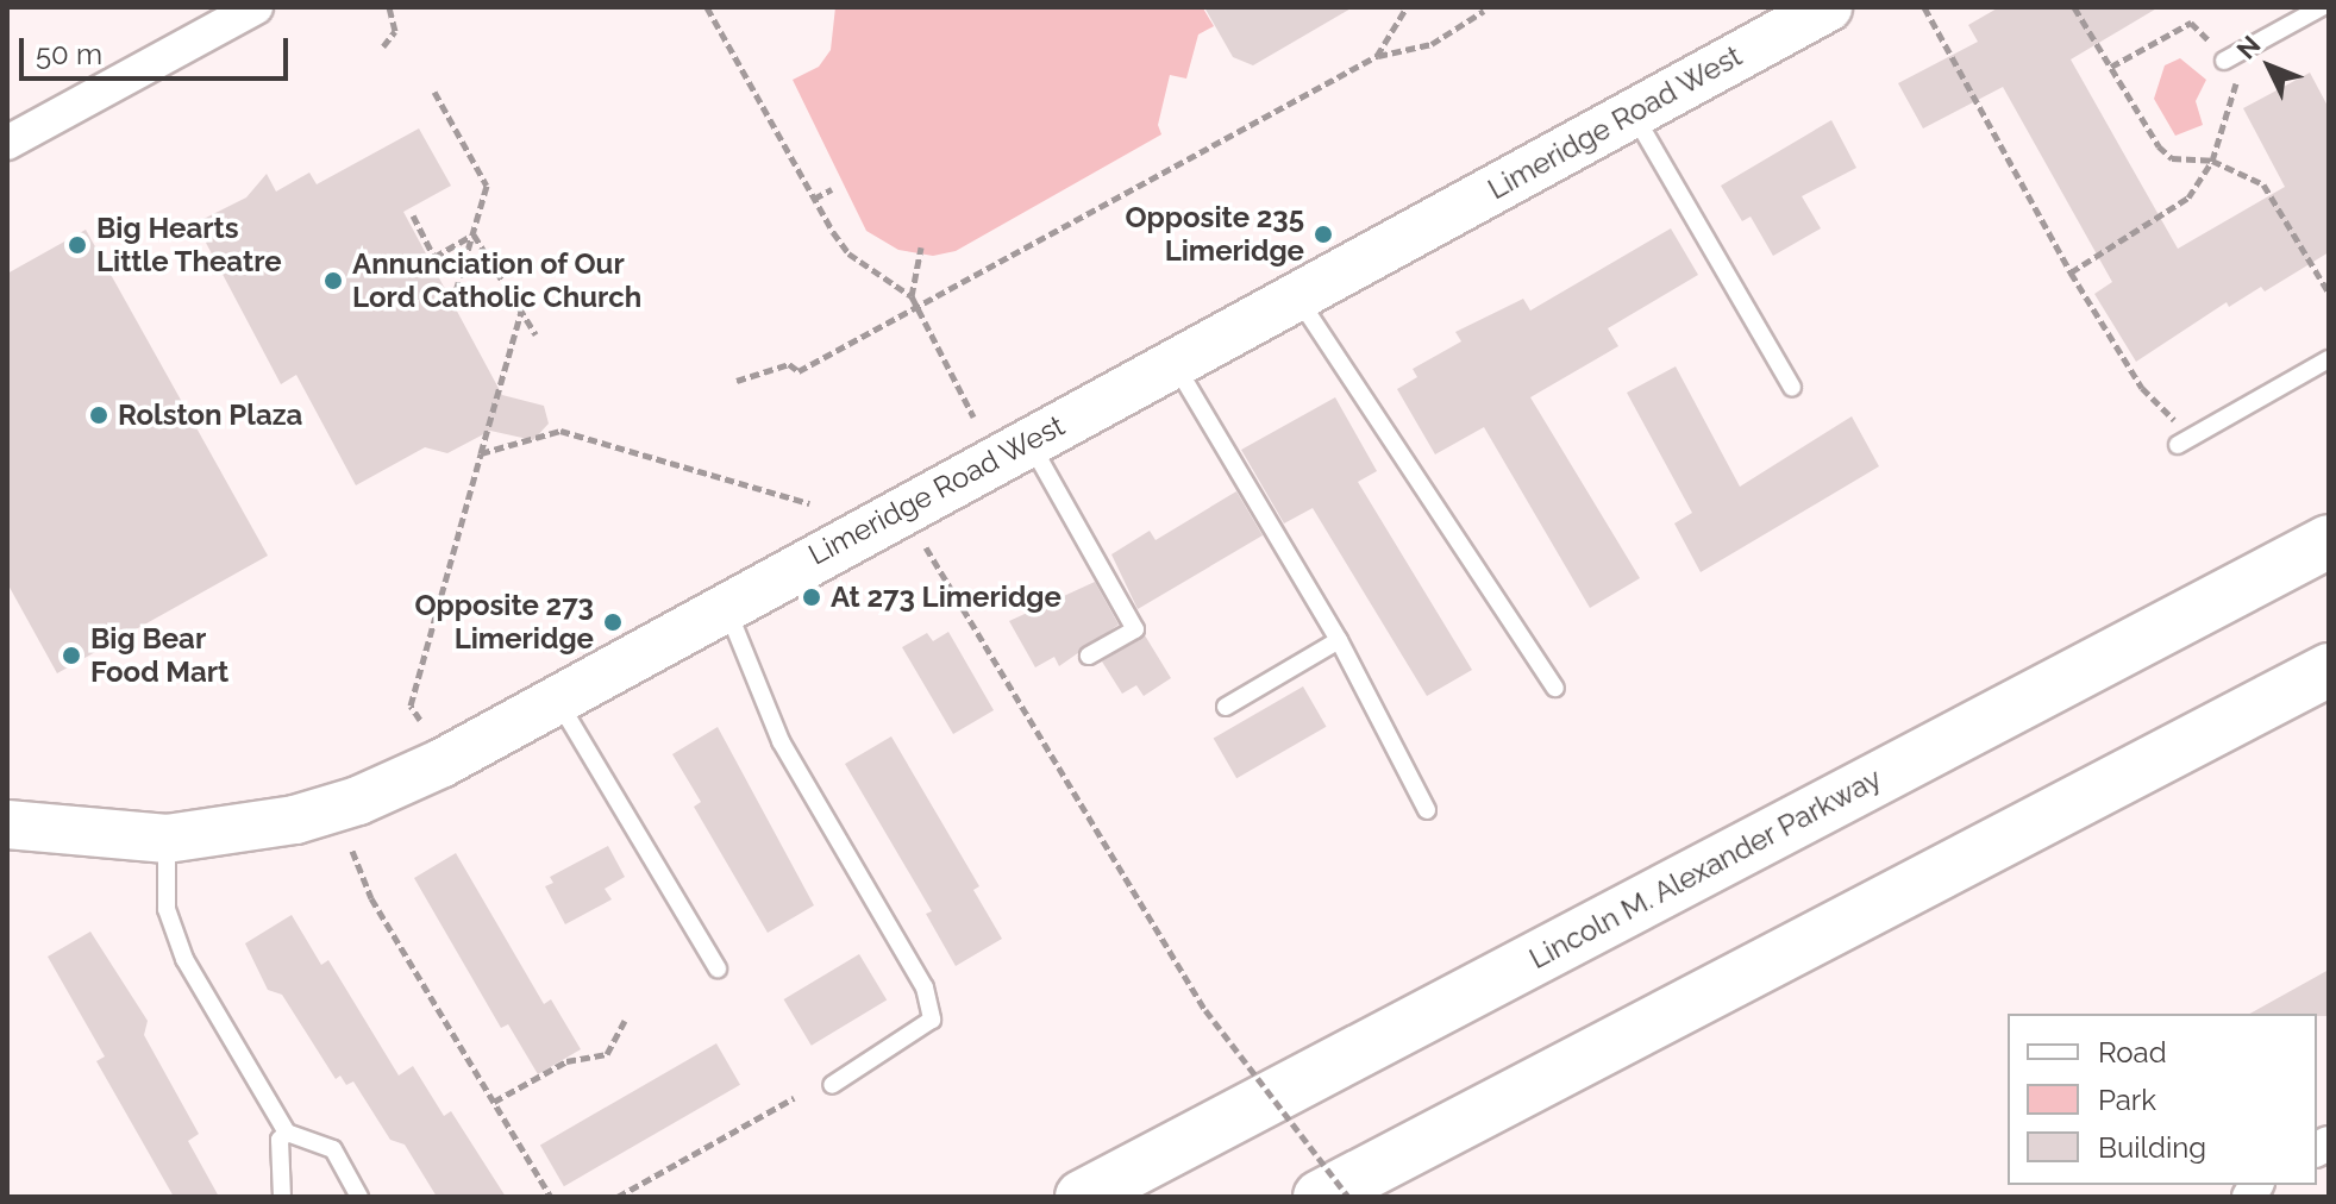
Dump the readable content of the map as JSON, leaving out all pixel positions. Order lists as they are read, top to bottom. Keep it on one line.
{"streets":{"highway":["Lincoln M. Alexander Parkway"],"street":["Limeridge Road West"]},"places":["Opposite 235 Limeridge","Big Hearts Little Theatre","Annunciation of Our Lord Catholic Church","Rolston Plaza","At 273 Limeridge","Opposite 273 Limeridge","Big Bear Food Mart"],"legend":["Road","Park","Building"],"scale_bar":"50 m","north":"top left"}
